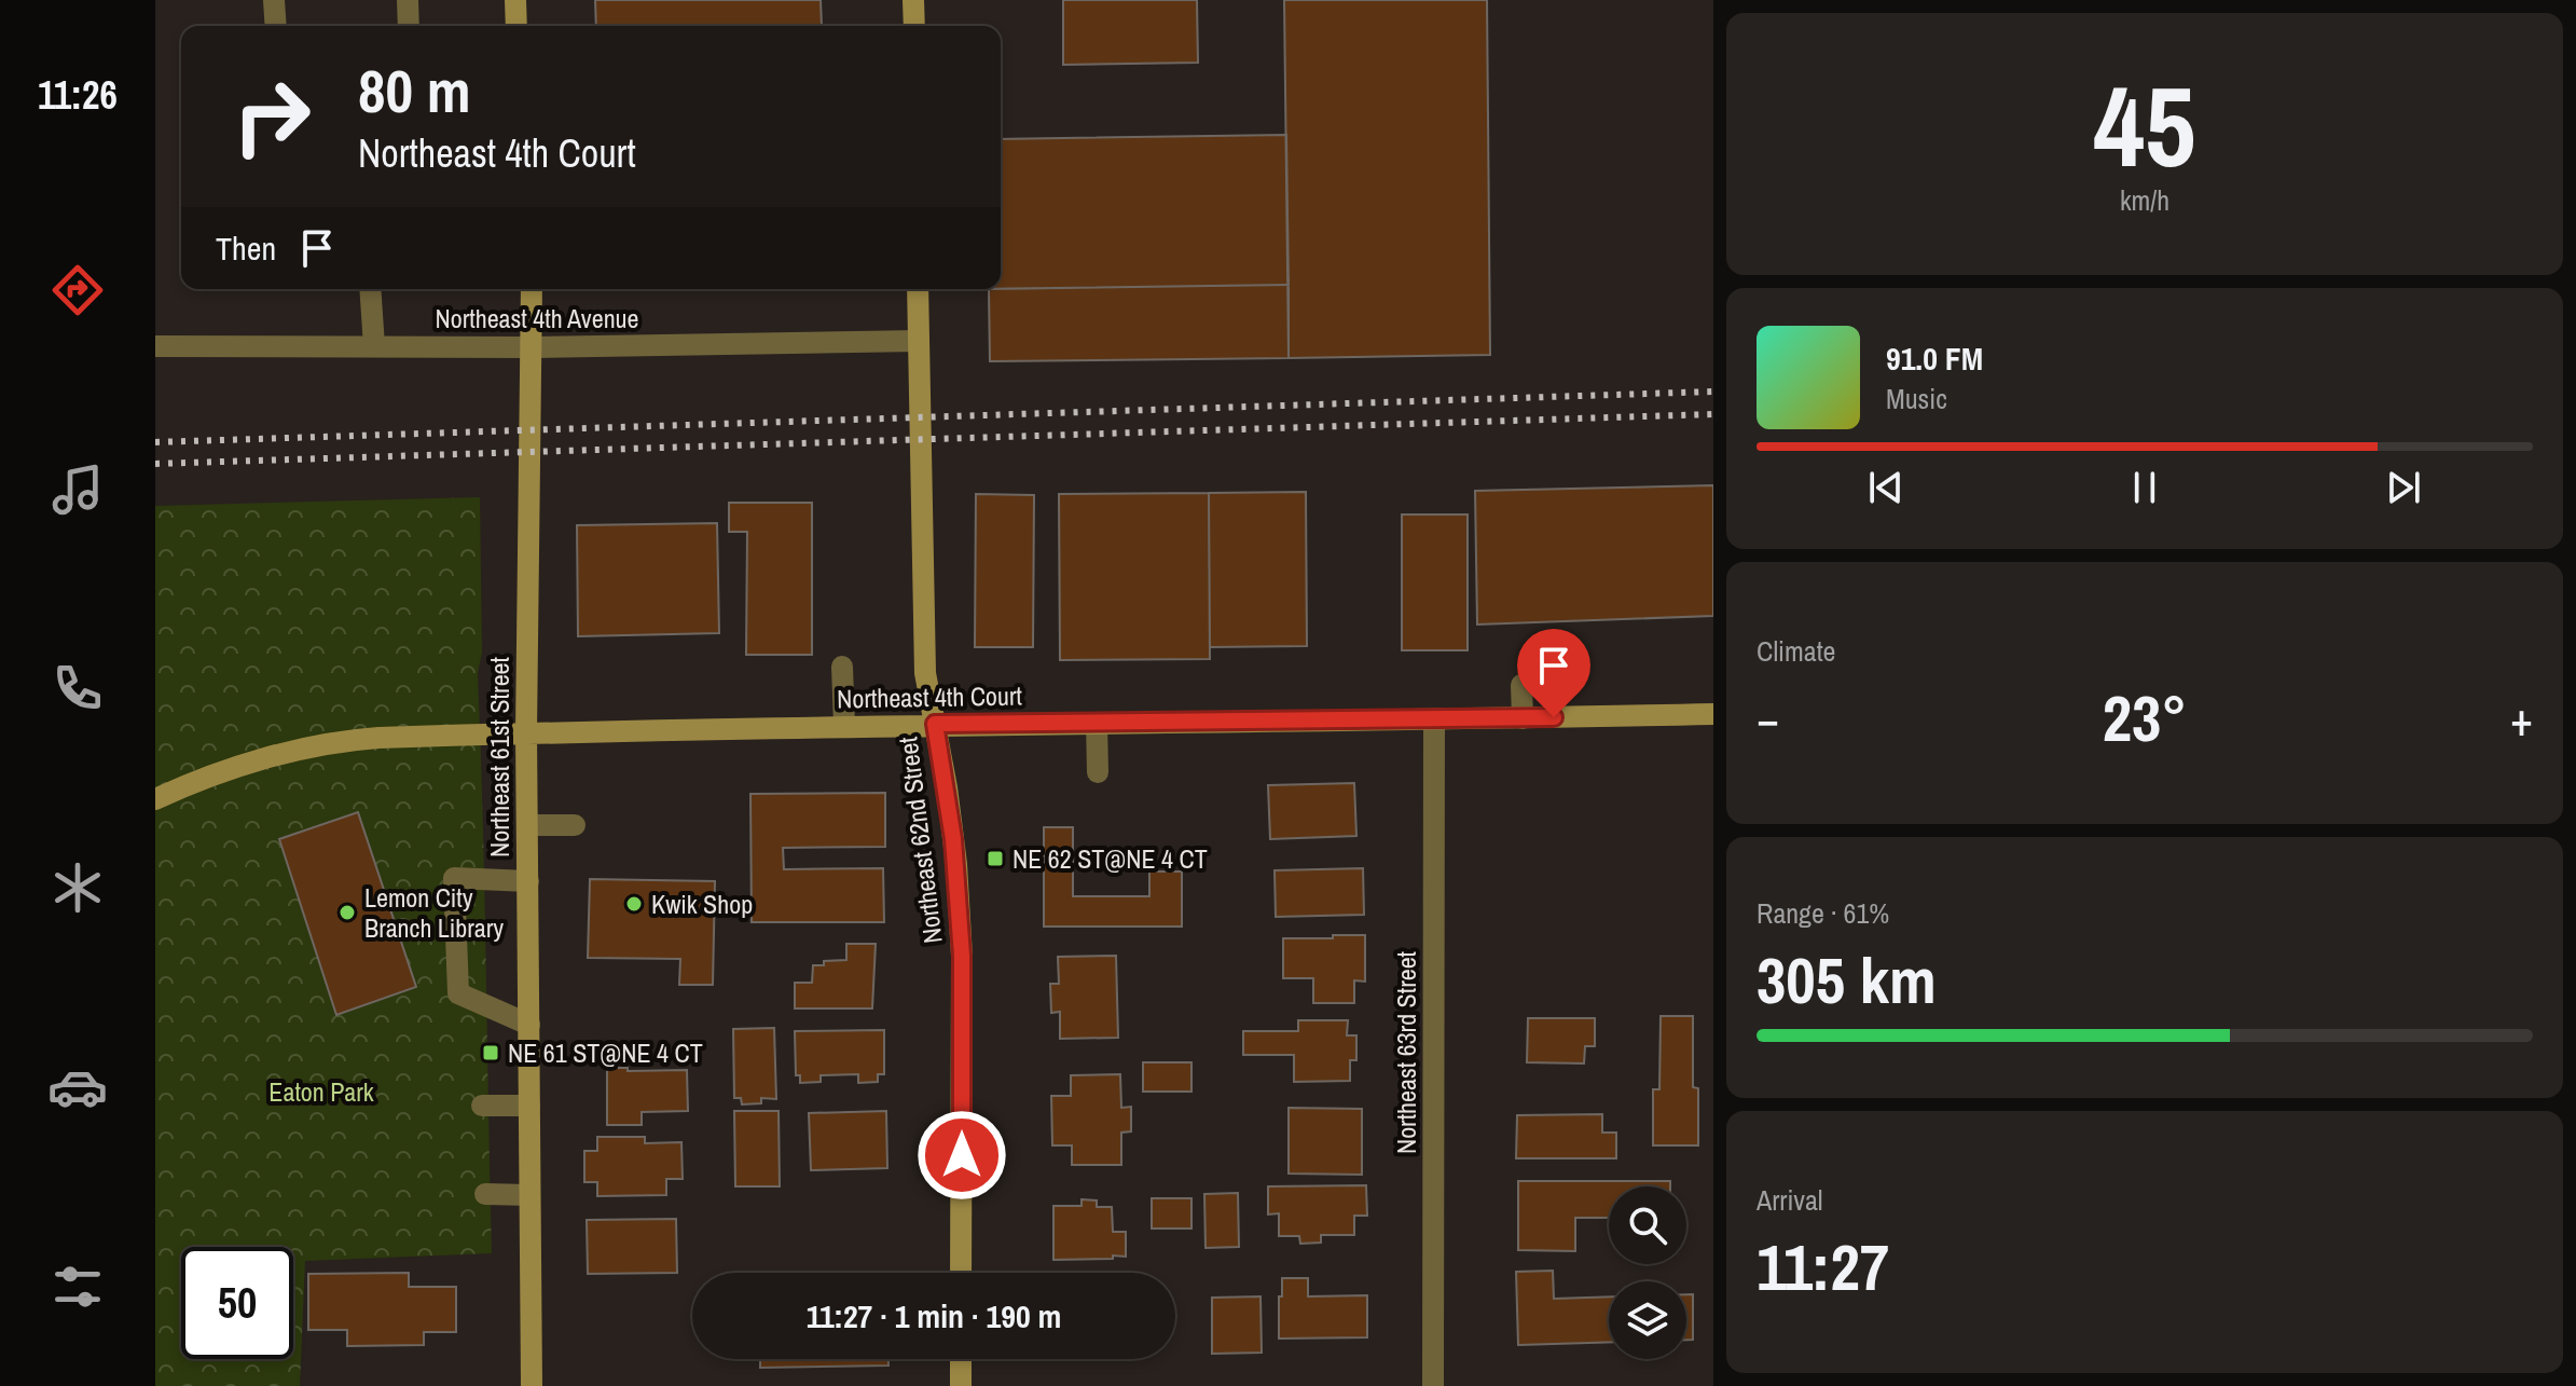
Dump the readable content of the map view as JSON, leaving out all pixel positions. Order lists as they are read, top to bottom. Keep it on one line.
{"streets":{"main road":["Northeast 4th Court","Northeast 61st Street","Northeast 62nd Street"],"street":["Northeast 4th Avenue","Northeast 63rd Street"]},"crossings":[["Northeast 4th Avenue","Northeast 61st Street"],["Northeast 4th Avenue","Northeast 62nd Street"],["Northeast 4th Court","Northeast 61st Street"],["Northeast 4th Court","Northeast 62nd Street"],["Northeast 4th Court","Northeast 63rd Street"]],"parks":["Eaton Park"],"places":{"transit":["NE 62 ST@NE 4 CT","NE 61 ST@NE 4 CT"],"other":["Kwik Shop","Lemon City Branch Library"]},"page":{"tabs":"11:26","tile":[["45","km/h"],"Climate",["Range · 61%","305 km"],["Arrival","11:27"]],"turn":["80 m","Northeast 4th Court"],"then":"Then","song":["91.0 FM","Music"],"heat":["−","23°","+"],"limit":"50","trip":"11:27 · 1 min · 190 m"}}
